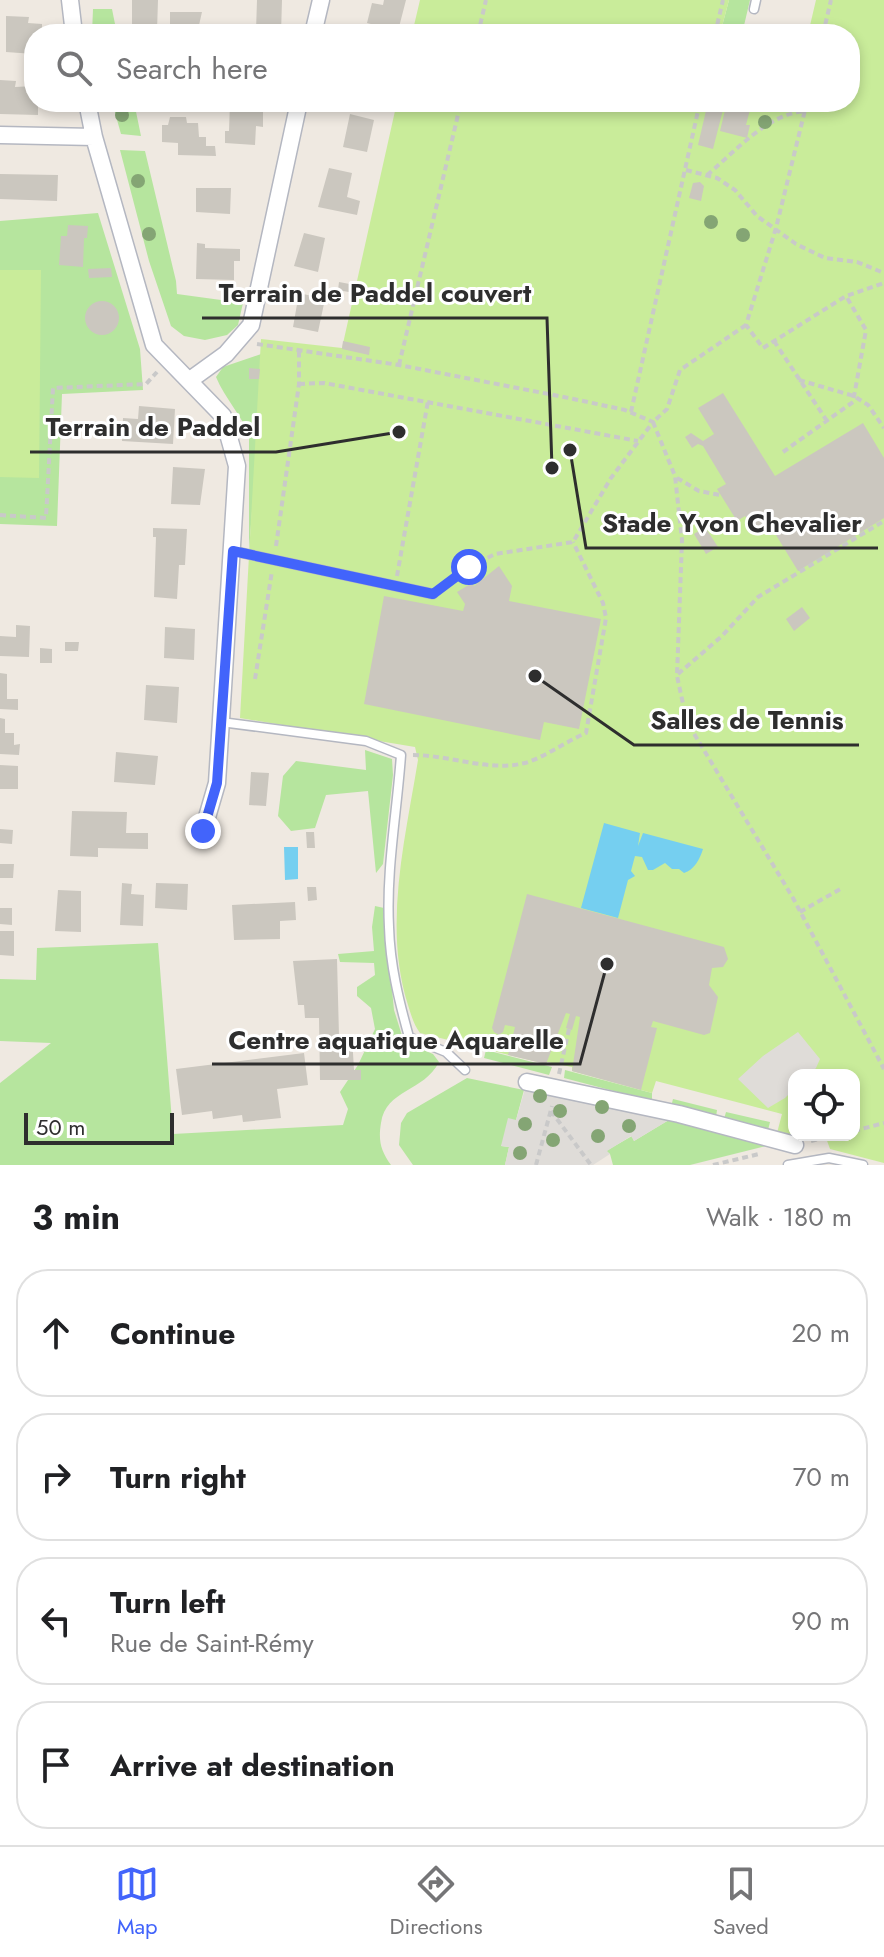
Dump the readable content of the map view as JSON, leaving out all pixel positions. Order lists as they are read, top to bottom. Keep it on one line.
{"places":["Terrain de Paddel","Stade Yvon Chevalier","Terrain de Paddel couvert","Salles de Tennis","Centre aquatique Aquarelle"],"scale_bar":"50 m","page":{"search":"Search here","scale":"50 m","heading":["3 min","Walk · 180 m"],"list":[["Continue","20 m"],["Turn right","70 m"],["Turn left","Rue de Saint-Rémy","90 m"],"Arrive at destination"],"nav":["Map","Directions","Saved"]}}
